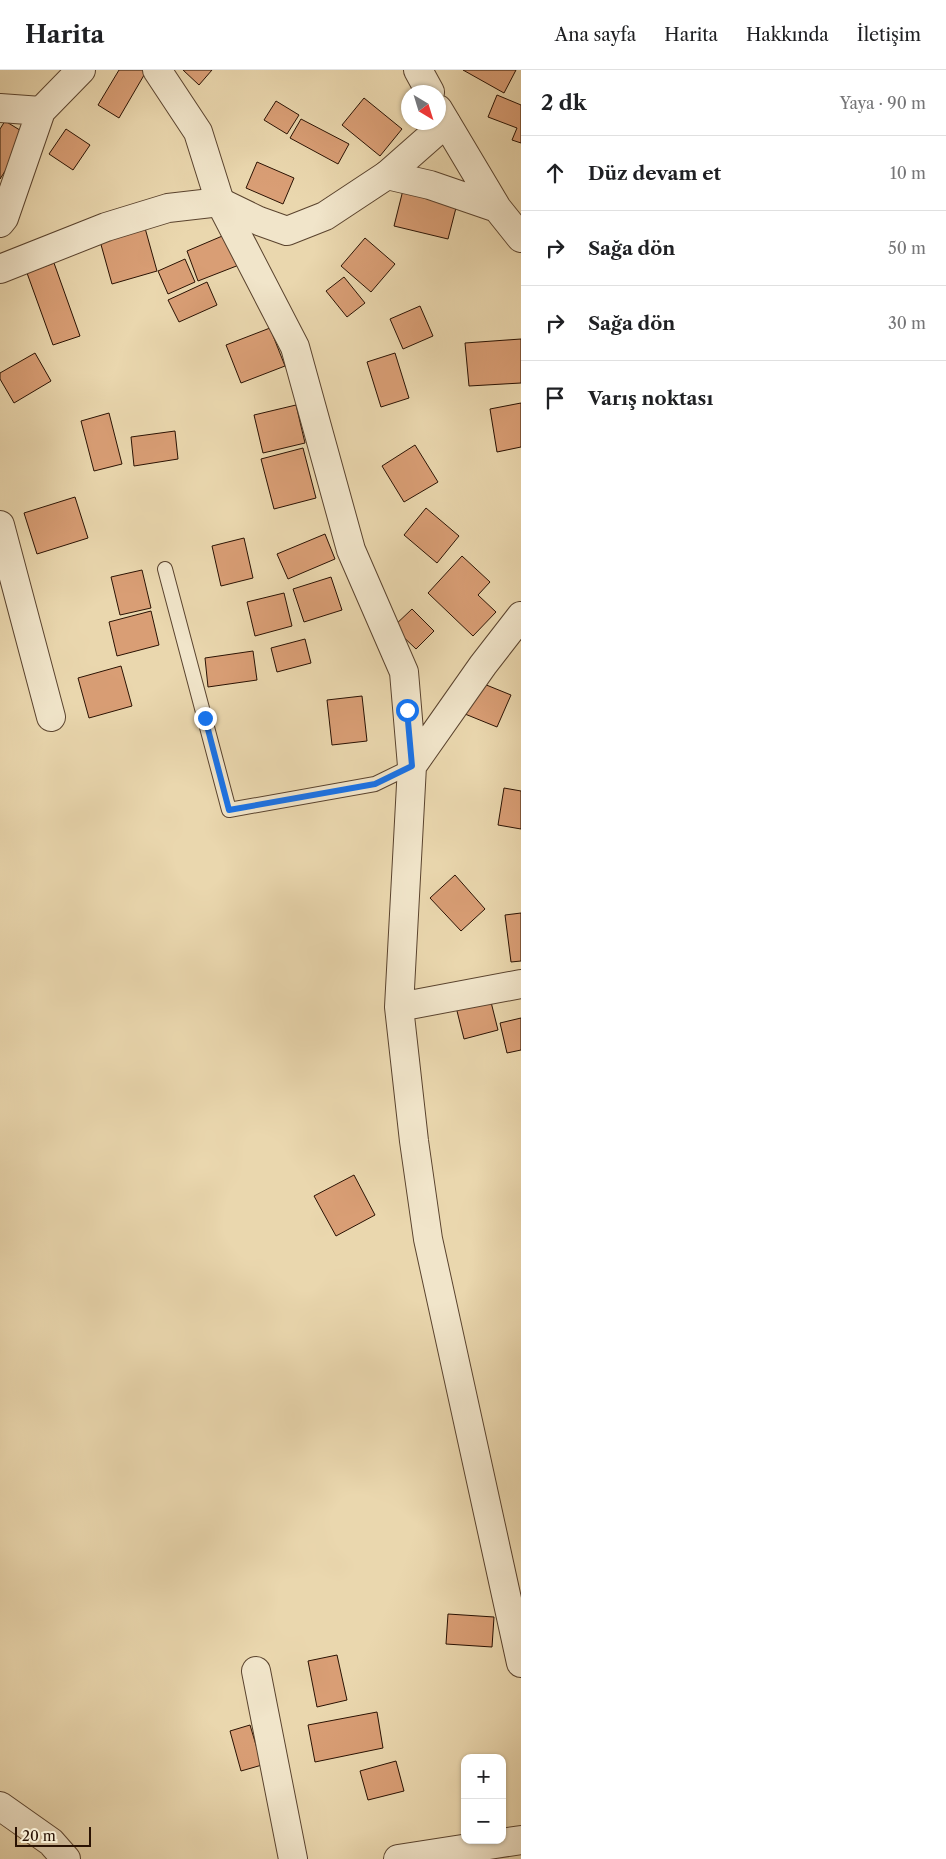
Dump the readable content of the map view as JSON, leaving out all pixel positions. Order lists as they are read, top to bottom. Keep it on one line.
{"scale_bar":"20 m","north":"bottom right","page":{"header":"Harita","nav":["Ana sayfa","Harita","Hakkında","İletişim"],"heading":["2 dk","Yaya · 90 m"],"list":[["Düz devam et","10 m"],["Sağa dön","50 m"],["Sağa dön","30 m"],"Varış noktası"],"map_buttons":["+","−"],"scale":"20 m"}}
